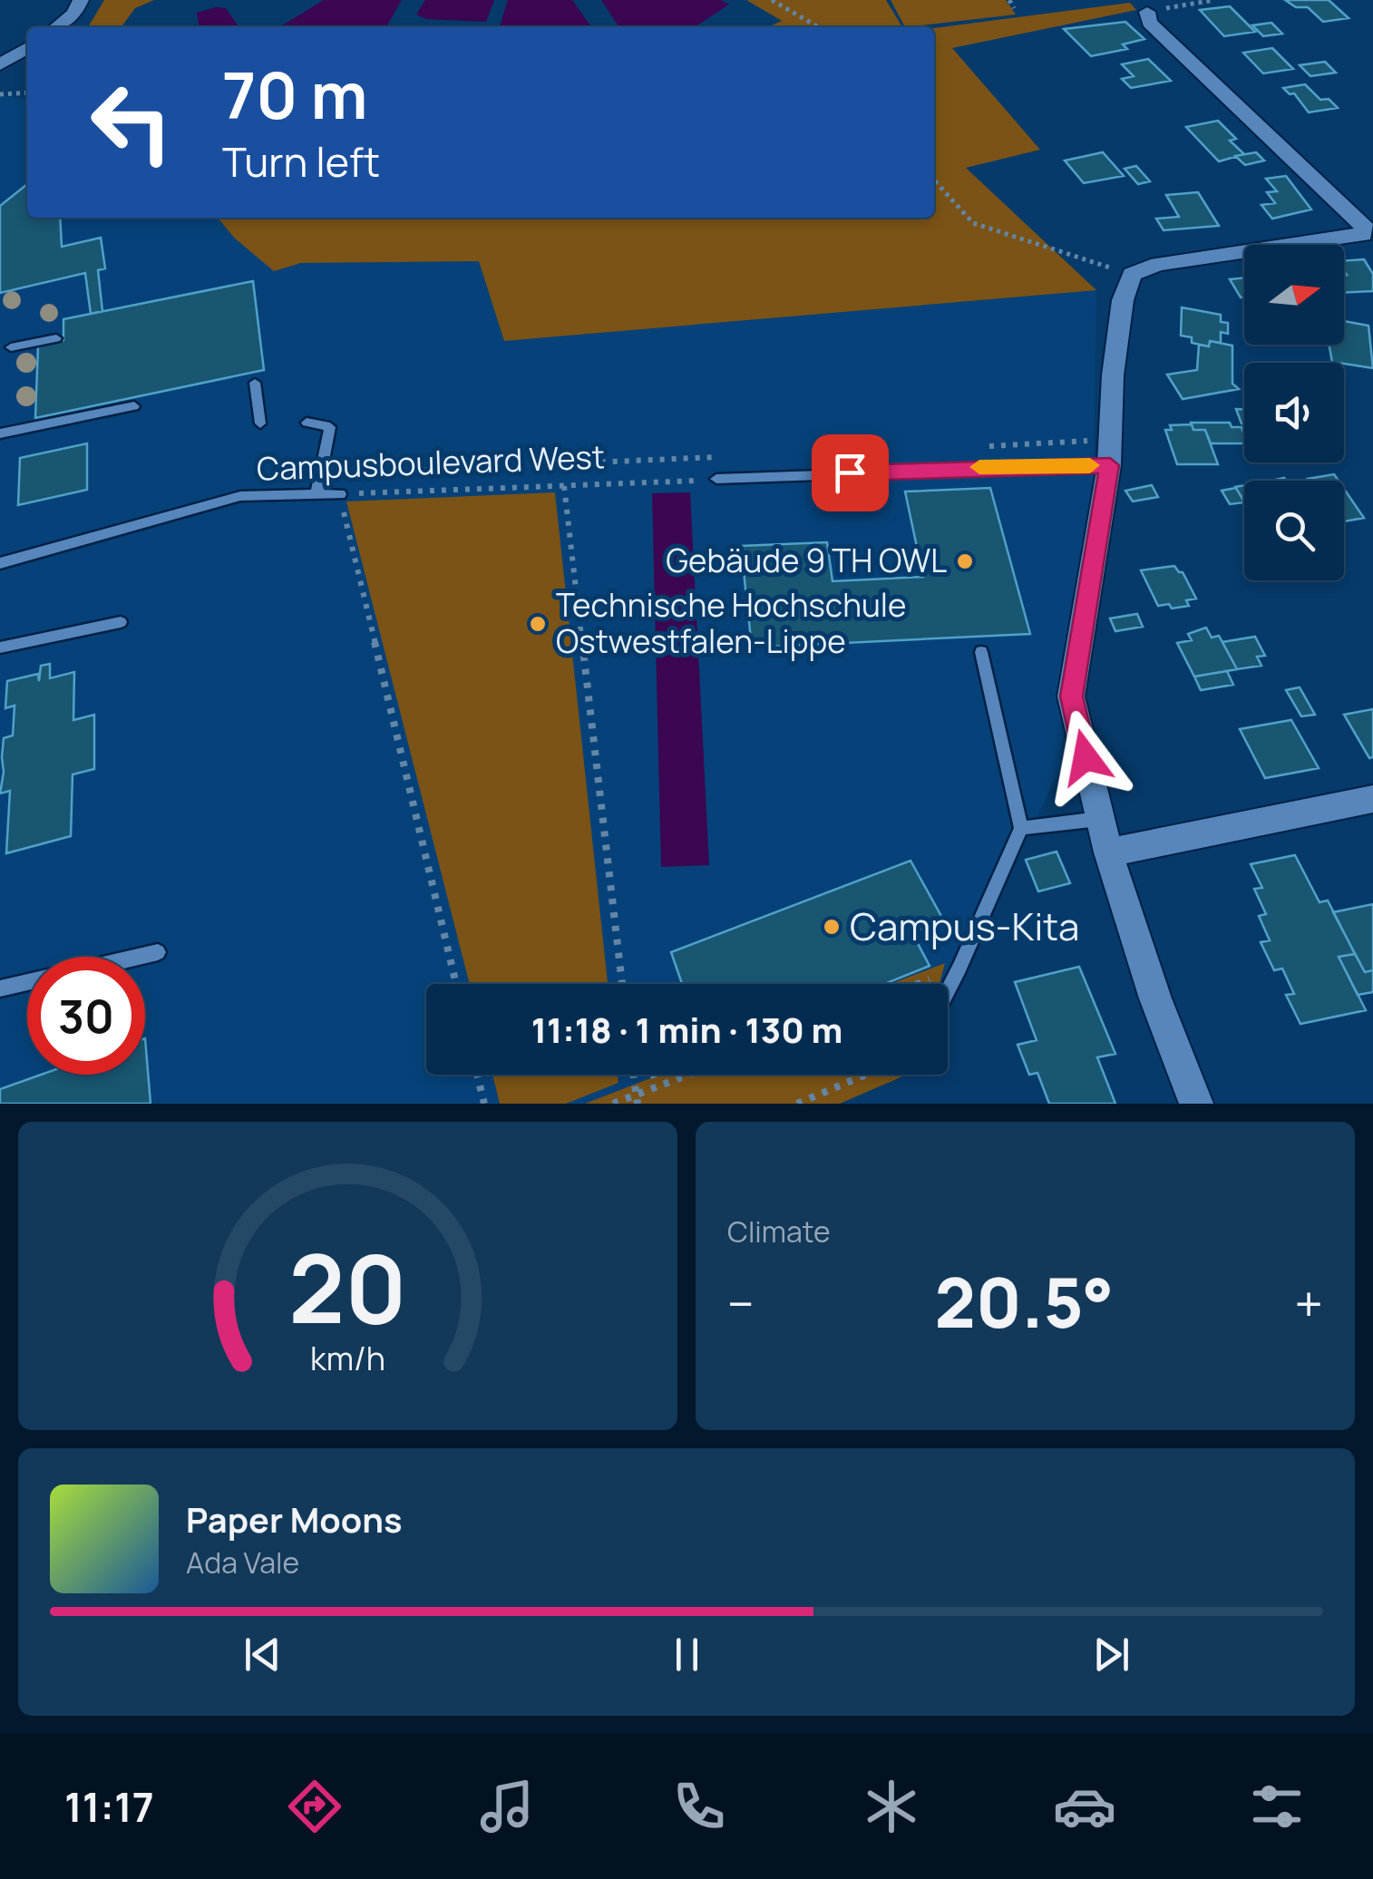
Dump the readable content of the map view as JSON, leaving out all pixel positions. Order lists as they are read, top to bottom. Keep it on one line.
{"streets":{"lane":["Campusboulevard West"]},"places":["Gebäude 9 TH OWL","Technische Hochschule Ostwestfalen-Lippe","Campus-Kita"],"north":"right","page":{"turn":["70 m","Turn left"],"limit":"30","trip":"11:18 · 1 min · 130 m","tile":"Climate","heat":["−","20.5°","+"],"song":["Paper Moons","Ada Vale"],"tabs":"11:17","gauge":["20","km/h"]}}
